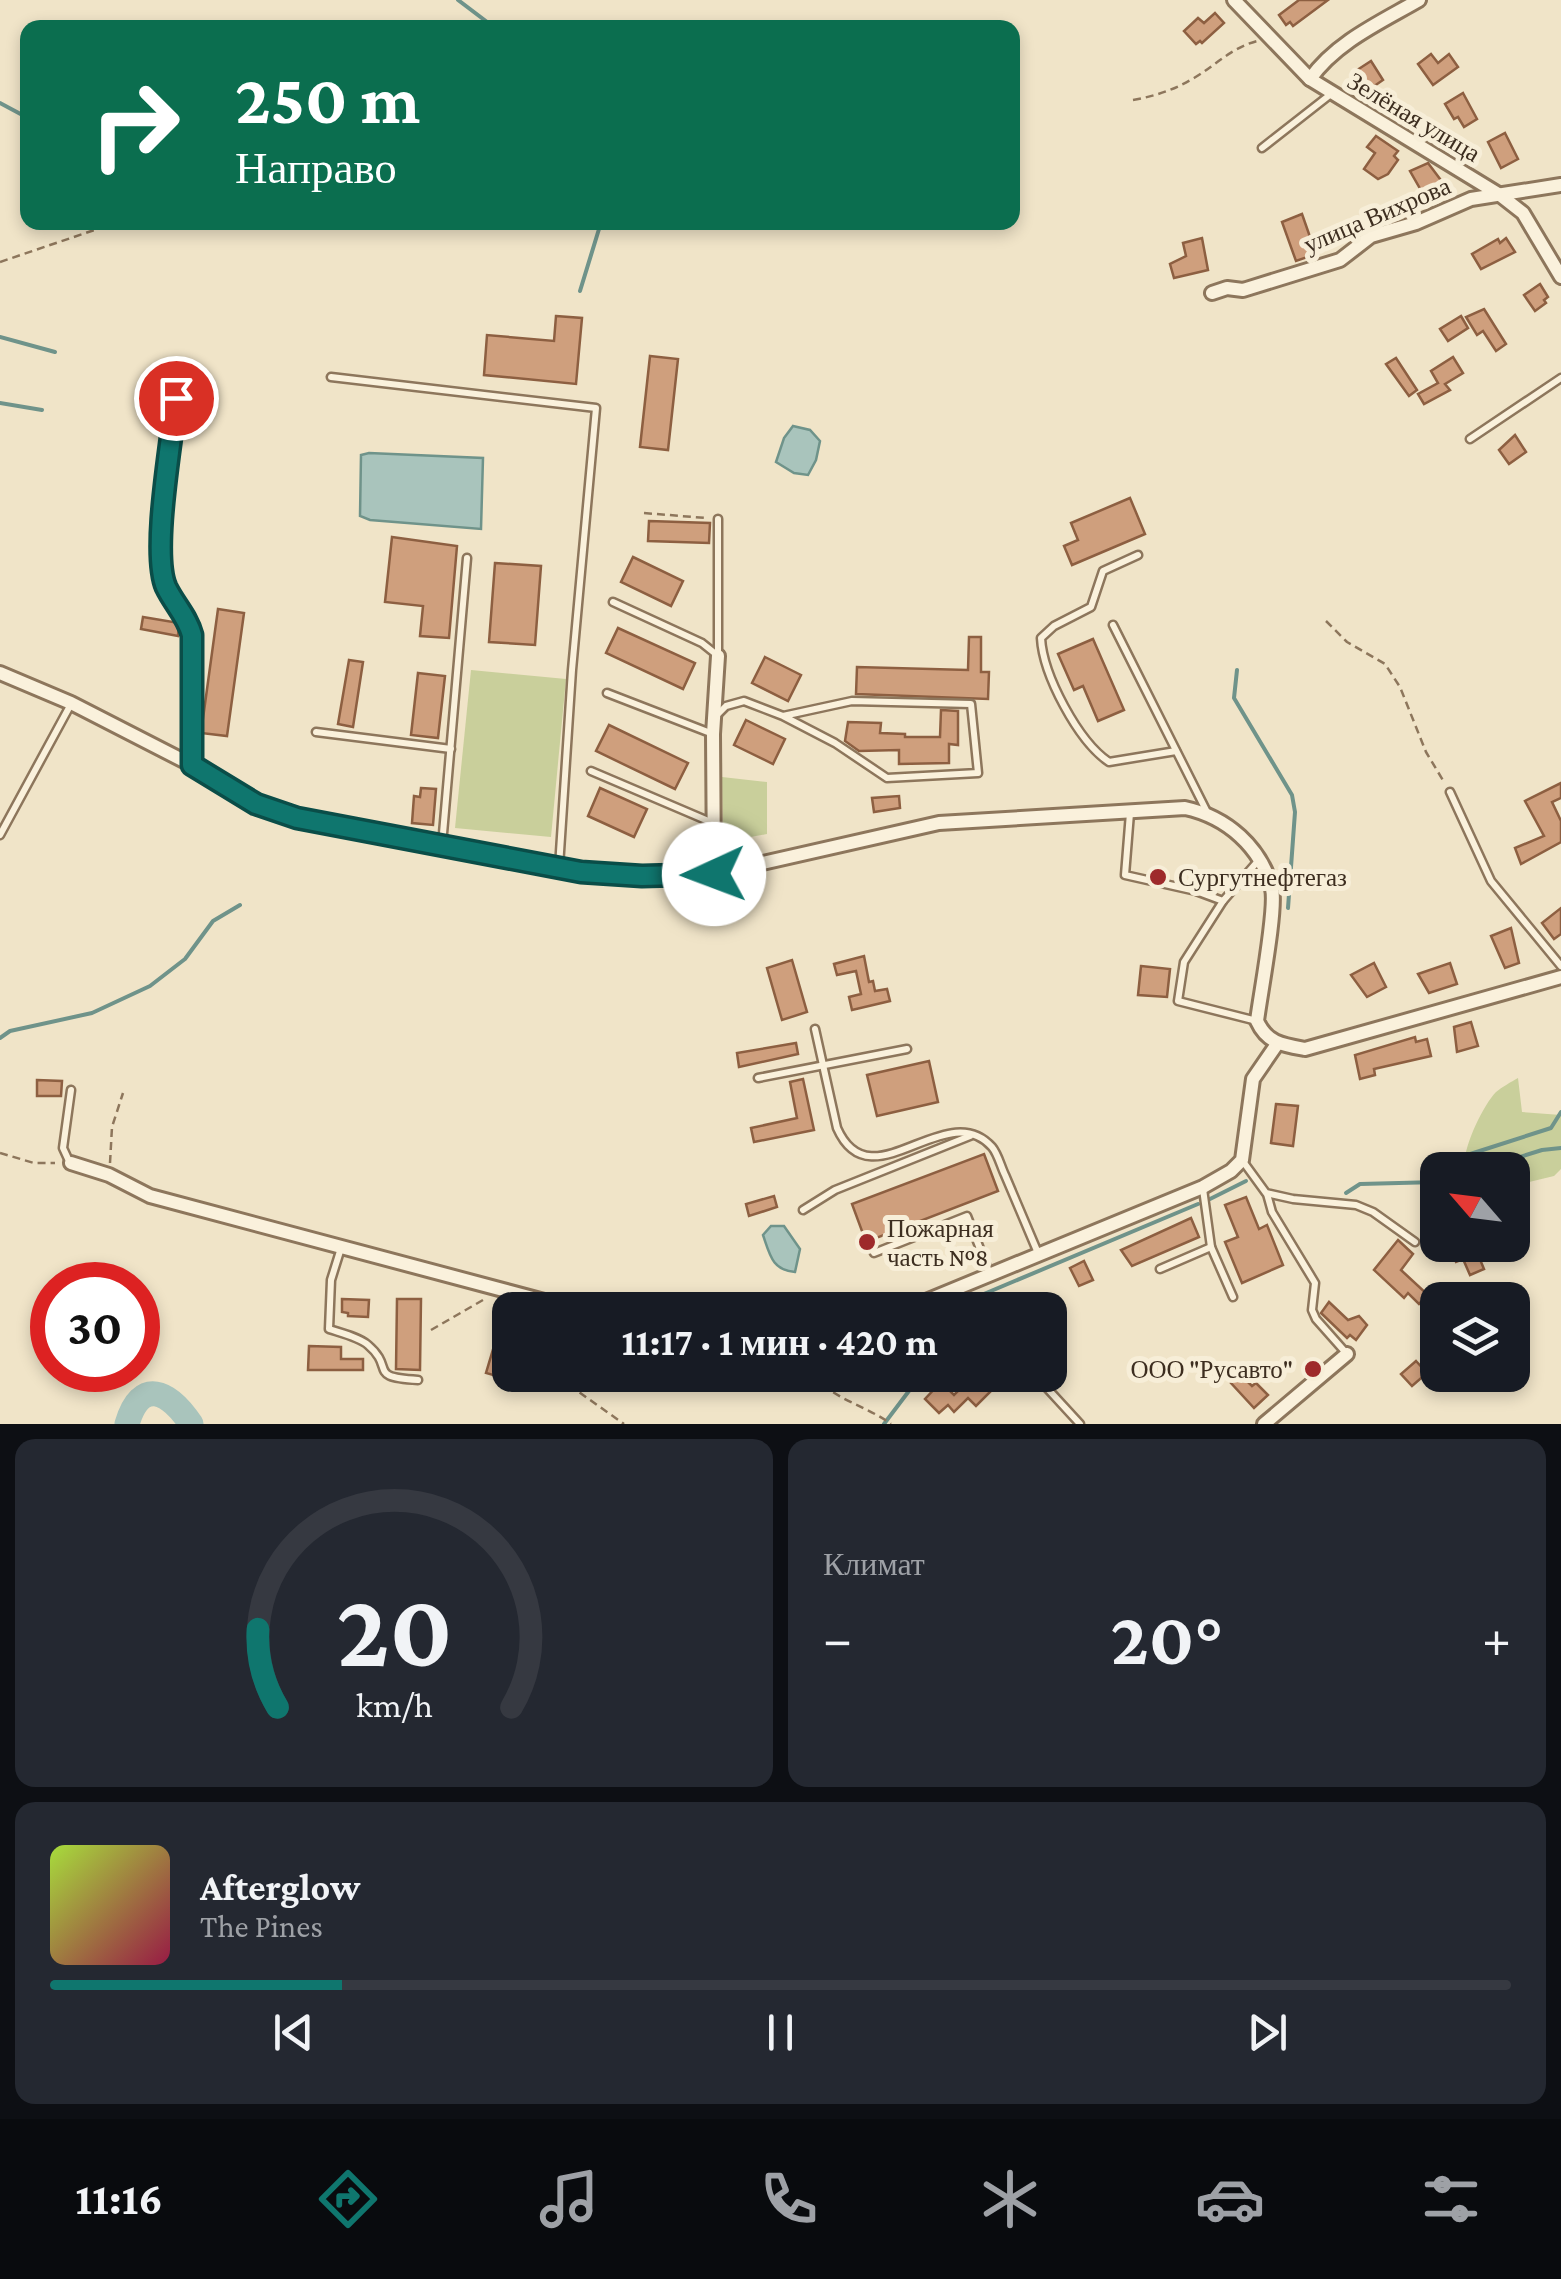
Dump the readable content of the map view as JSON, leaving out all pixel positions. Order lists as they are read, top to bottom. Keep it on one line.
{"streets":{"street":["Зелёная улица","улица Вихрова"]},"crossings":[["Зелёная улица","улица Вихрова"]],"places":["Сургутнефтегаз","Пожарная часть №8","ООО \"Русавто\""],"north":"top left","page":{"turn":["250 m","Направо"],"limit":"30","trip":"11:17 · 1 мин · 420 m","tile":"Климат","heat":["−","20°","+"],"song":["Afterglow","The Pines"],"tabs":"11:16","gauge":["20","km/h"]}}
